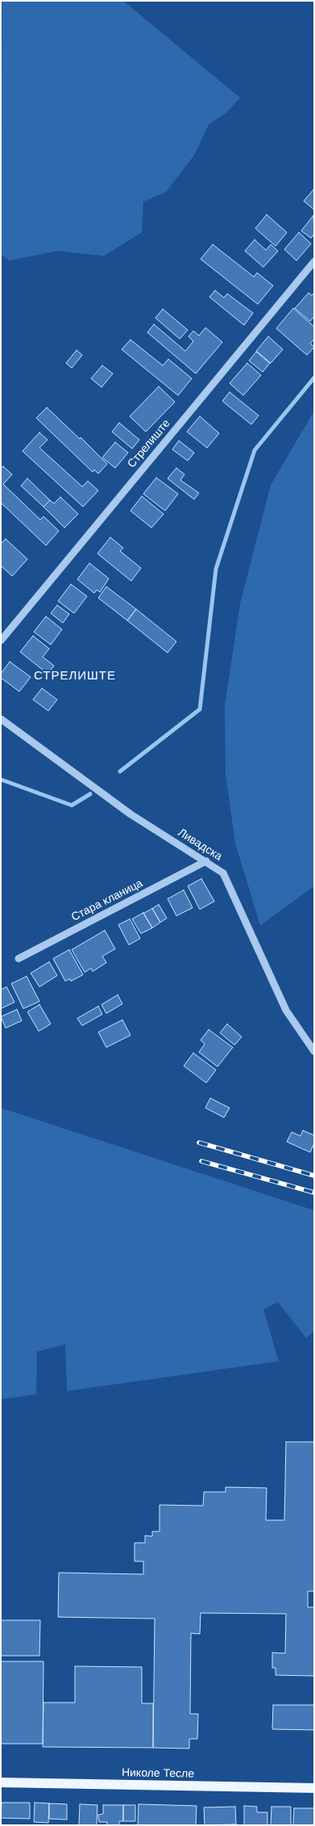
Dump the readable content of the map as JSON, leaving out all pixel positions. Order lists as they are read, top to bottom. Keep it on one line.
{"streets":{"main road":["Николе Тесле"],"street":["Стрелиште","Ливадска","Стара кланица"]},"crossings":[["Ливадска","Стара кланица"]],"districts":["СТРЕЛИШТЕ"]}
